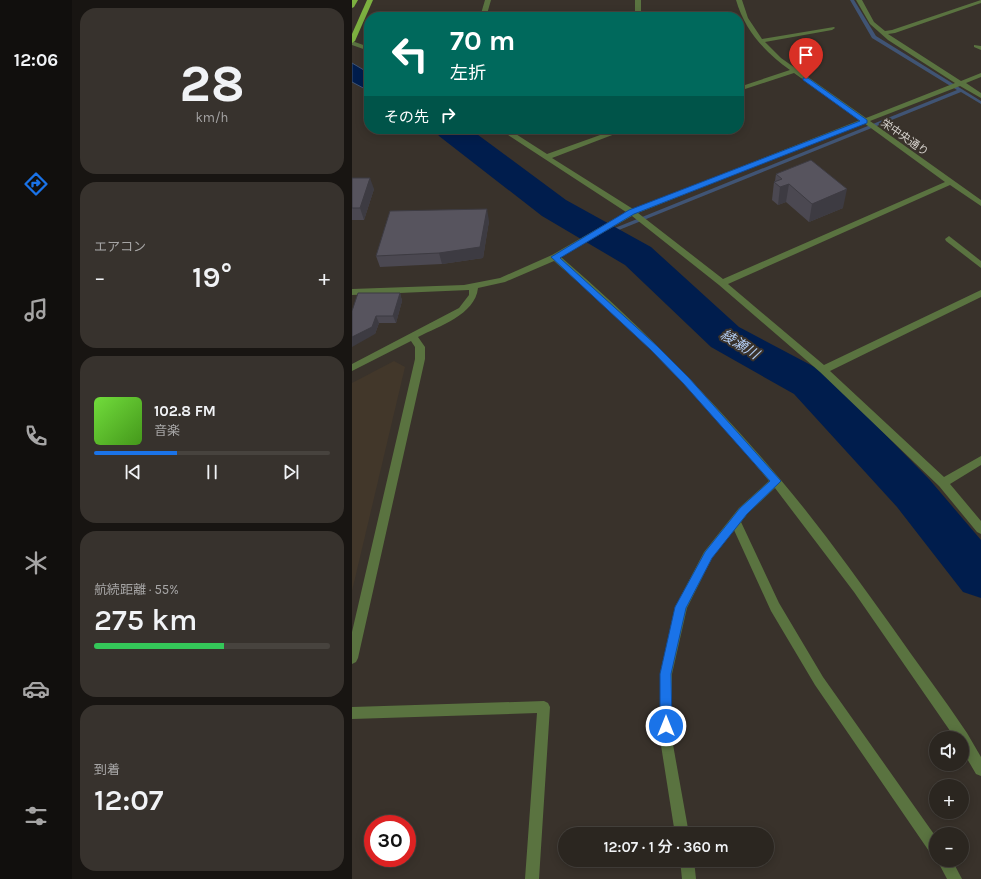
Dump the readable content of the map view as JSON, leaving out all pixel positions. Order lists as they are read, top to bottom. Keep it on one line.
{"streets":{"street":["栄中央通り"]},"water":["綾瀬川"],"page":{"tabs":"12:06","tile":[["28","km/h"],"エアコン",["航続距離 · 55%","275 km"],["到着","12:07"]],"turn":["70 m","左折"],"then":"その先","heat":["−","19°","+"],"song":["102.8 FM","音楽"],"map_buttons":["+","−"],"limit":"30","trip":"12:07 · 1 分 · 360 m"}}
